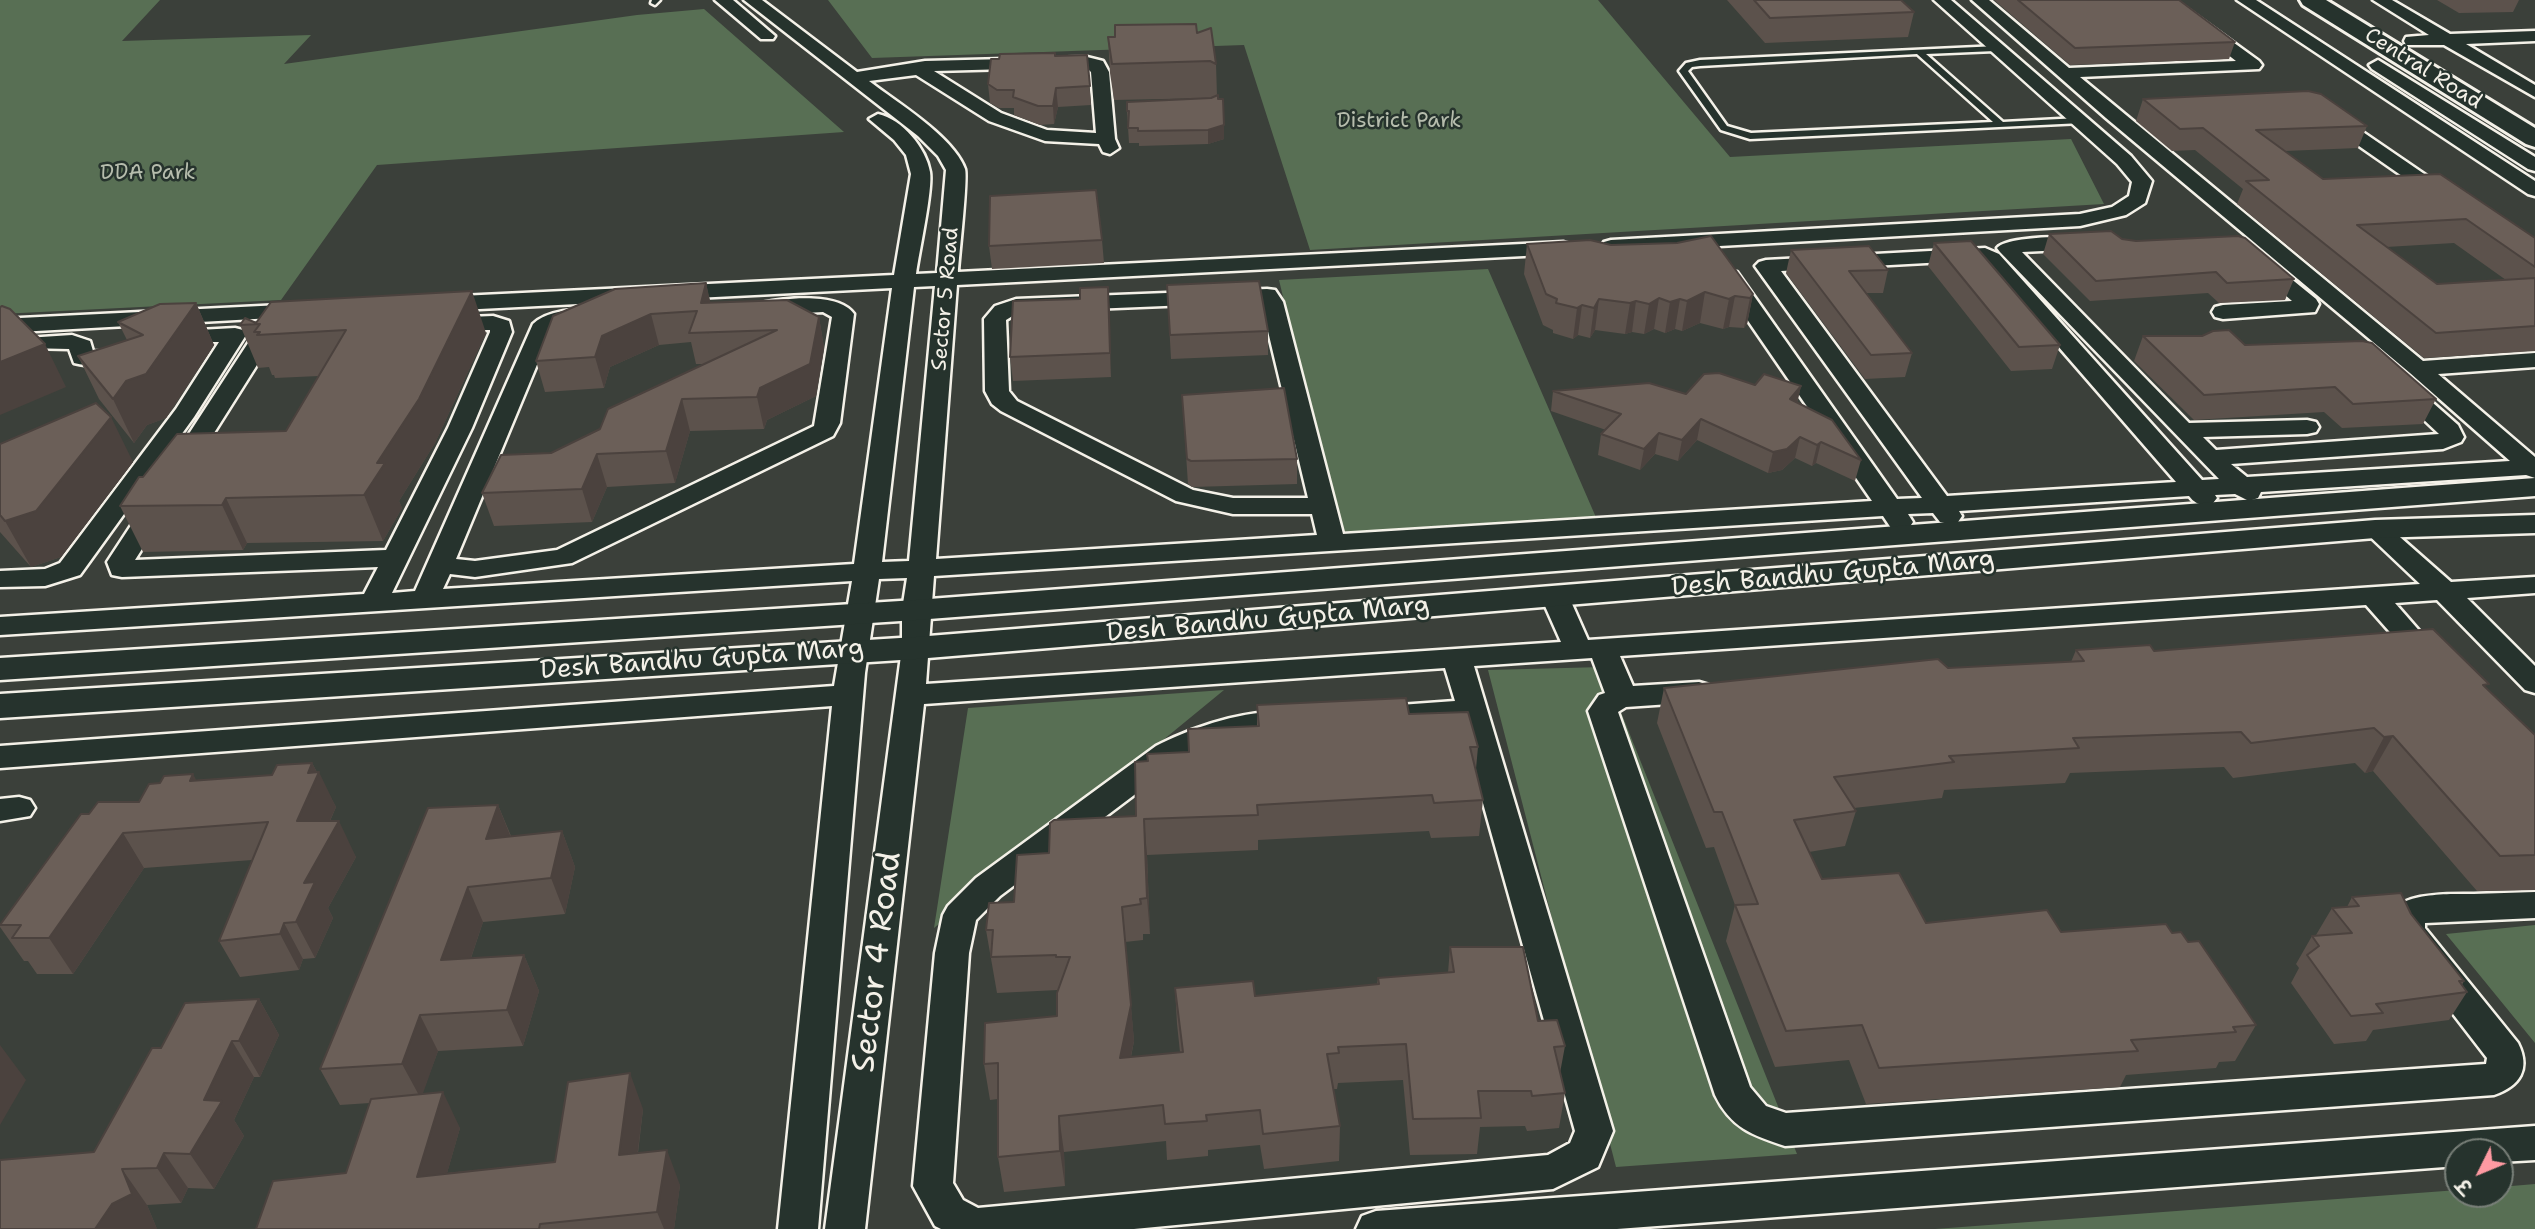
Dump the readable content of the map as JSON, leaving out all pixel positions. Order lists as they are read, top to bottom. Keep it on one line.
{"streets":{"main road":["Central Road"],"street":["Sector 5 Road","Desh Bandhu Gupta Marg","Sector 4 Road"]},"crossings":[["Sector 5 Road","Desh Bandhu Gupta Marg"],["Sector 5 Road","Sector 4 Road"]],"parks":["District Park","DDA Park"],"north":"bottom left"}
